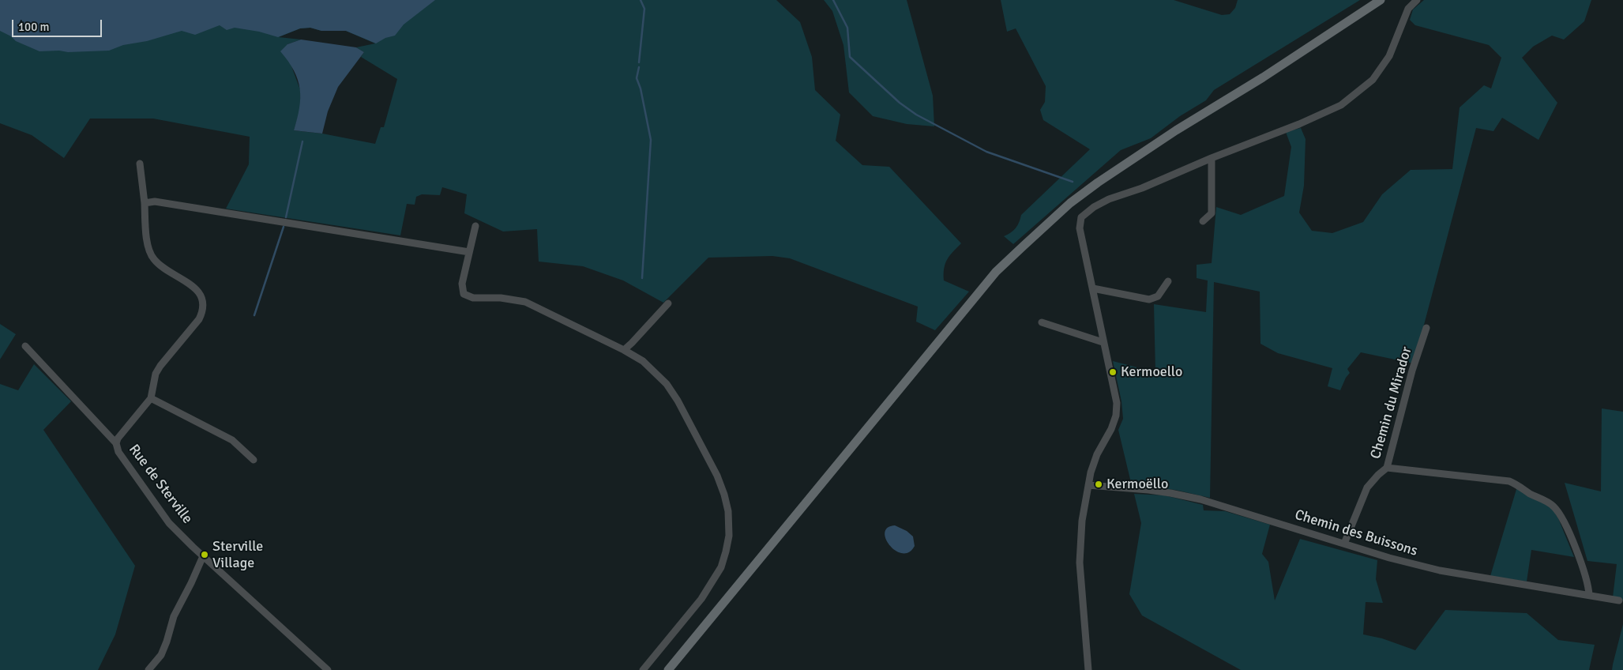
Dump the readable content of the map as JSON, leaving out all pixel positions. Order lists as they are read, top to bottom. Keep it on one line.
{"streets":{"street":["Chemin du Mirador","Rue de Sterville","Chemin des Buissons"]},"crossings":[["Chemin du Mirador","Chemin des Buissons"]],"places":["Kermoello","Kermoëllo","Sterville Village"],"scale_bar":"100 m"}
